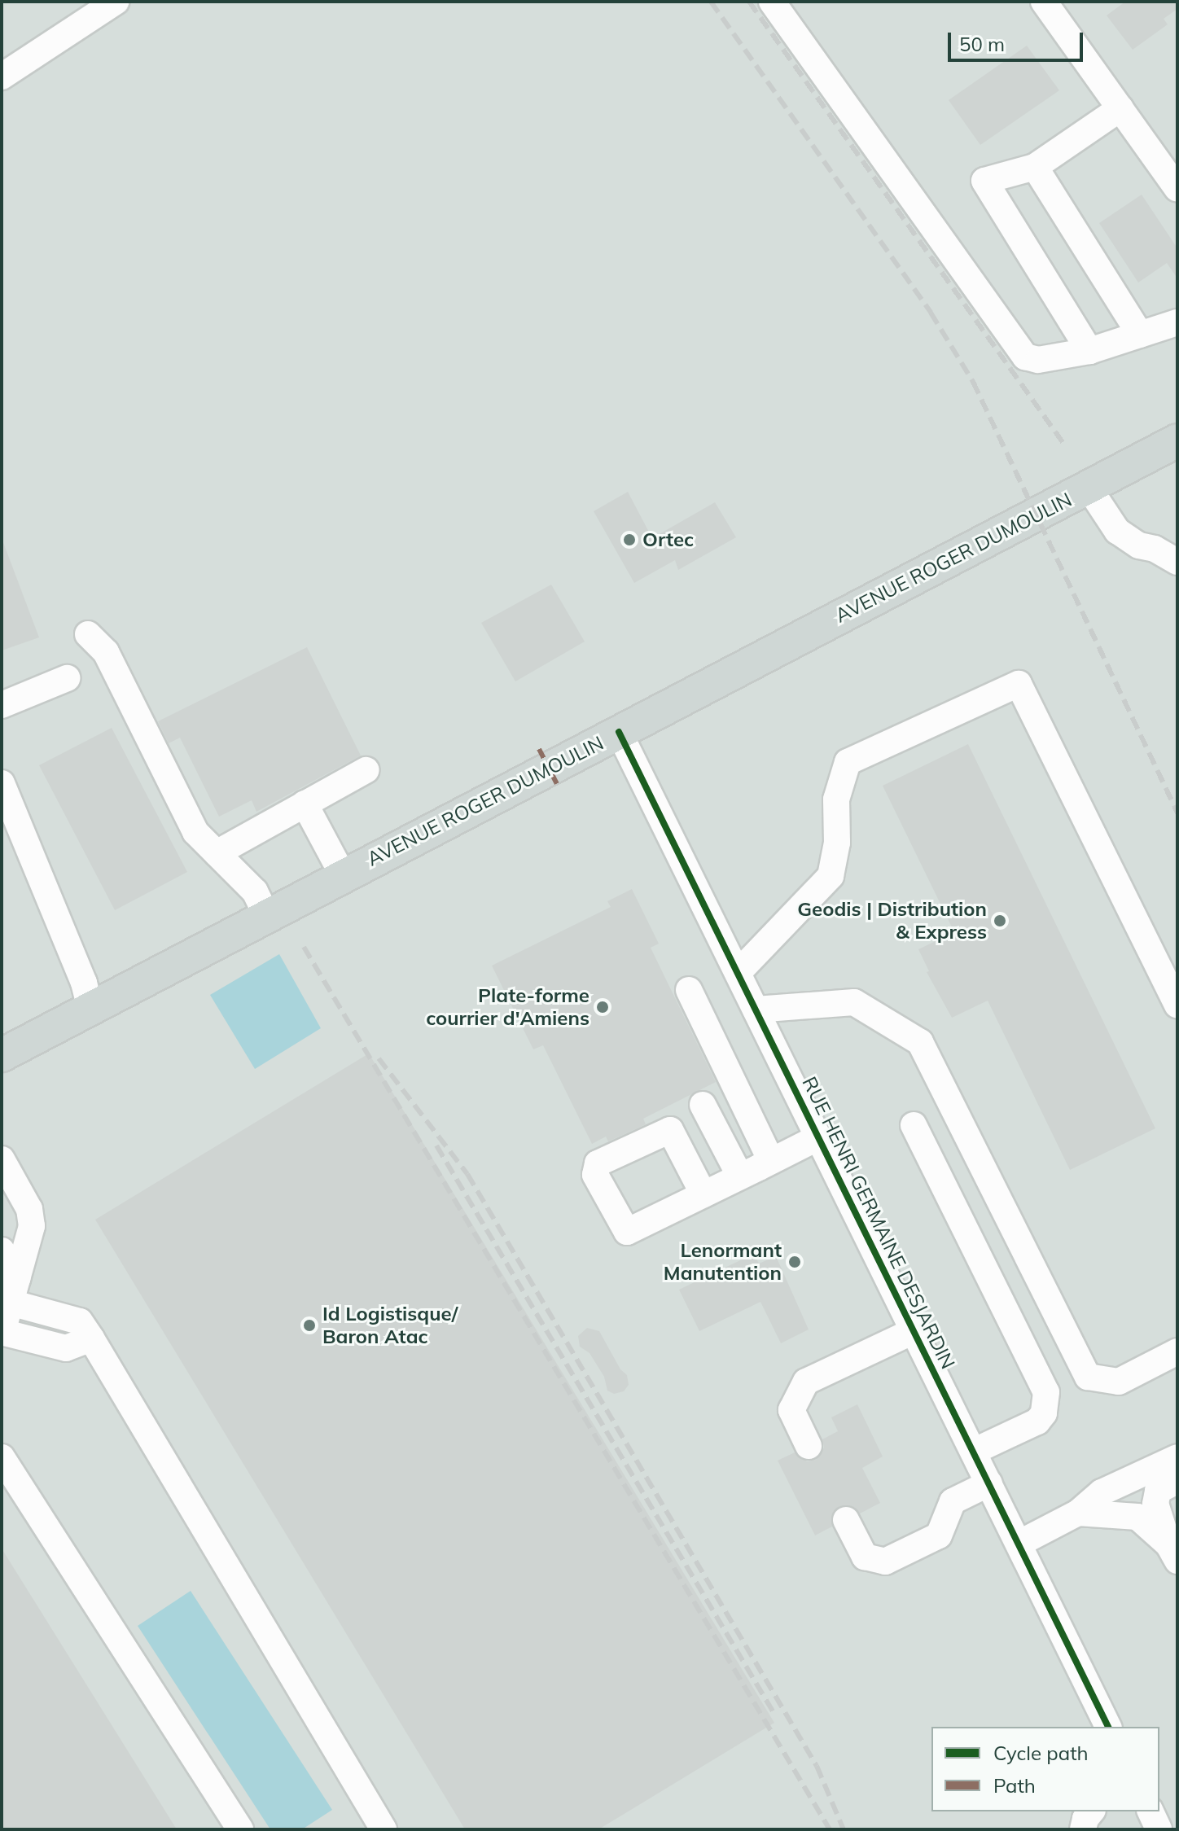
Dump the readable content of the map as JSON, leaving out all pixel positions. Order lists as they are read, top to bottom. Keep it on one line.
{"streets":{"main road":["AVENUE ROGER DUMOULIN"],"street":["RUE HENRI GERMAINE DESJARDIN"]},"crossings":[["AVENUE ROGER DUMOULIN","RUE HENRI GERMAINE DESJARDIN"]],"places":["Ortec","Geodis | Distribution & Express","Plate-forme courrier d'Amiens","Lenormant Manutention","Id Logistisque/ Baron Atac"],"legend":["Cycle path","Path"],"scale_bar":"50 m"}
